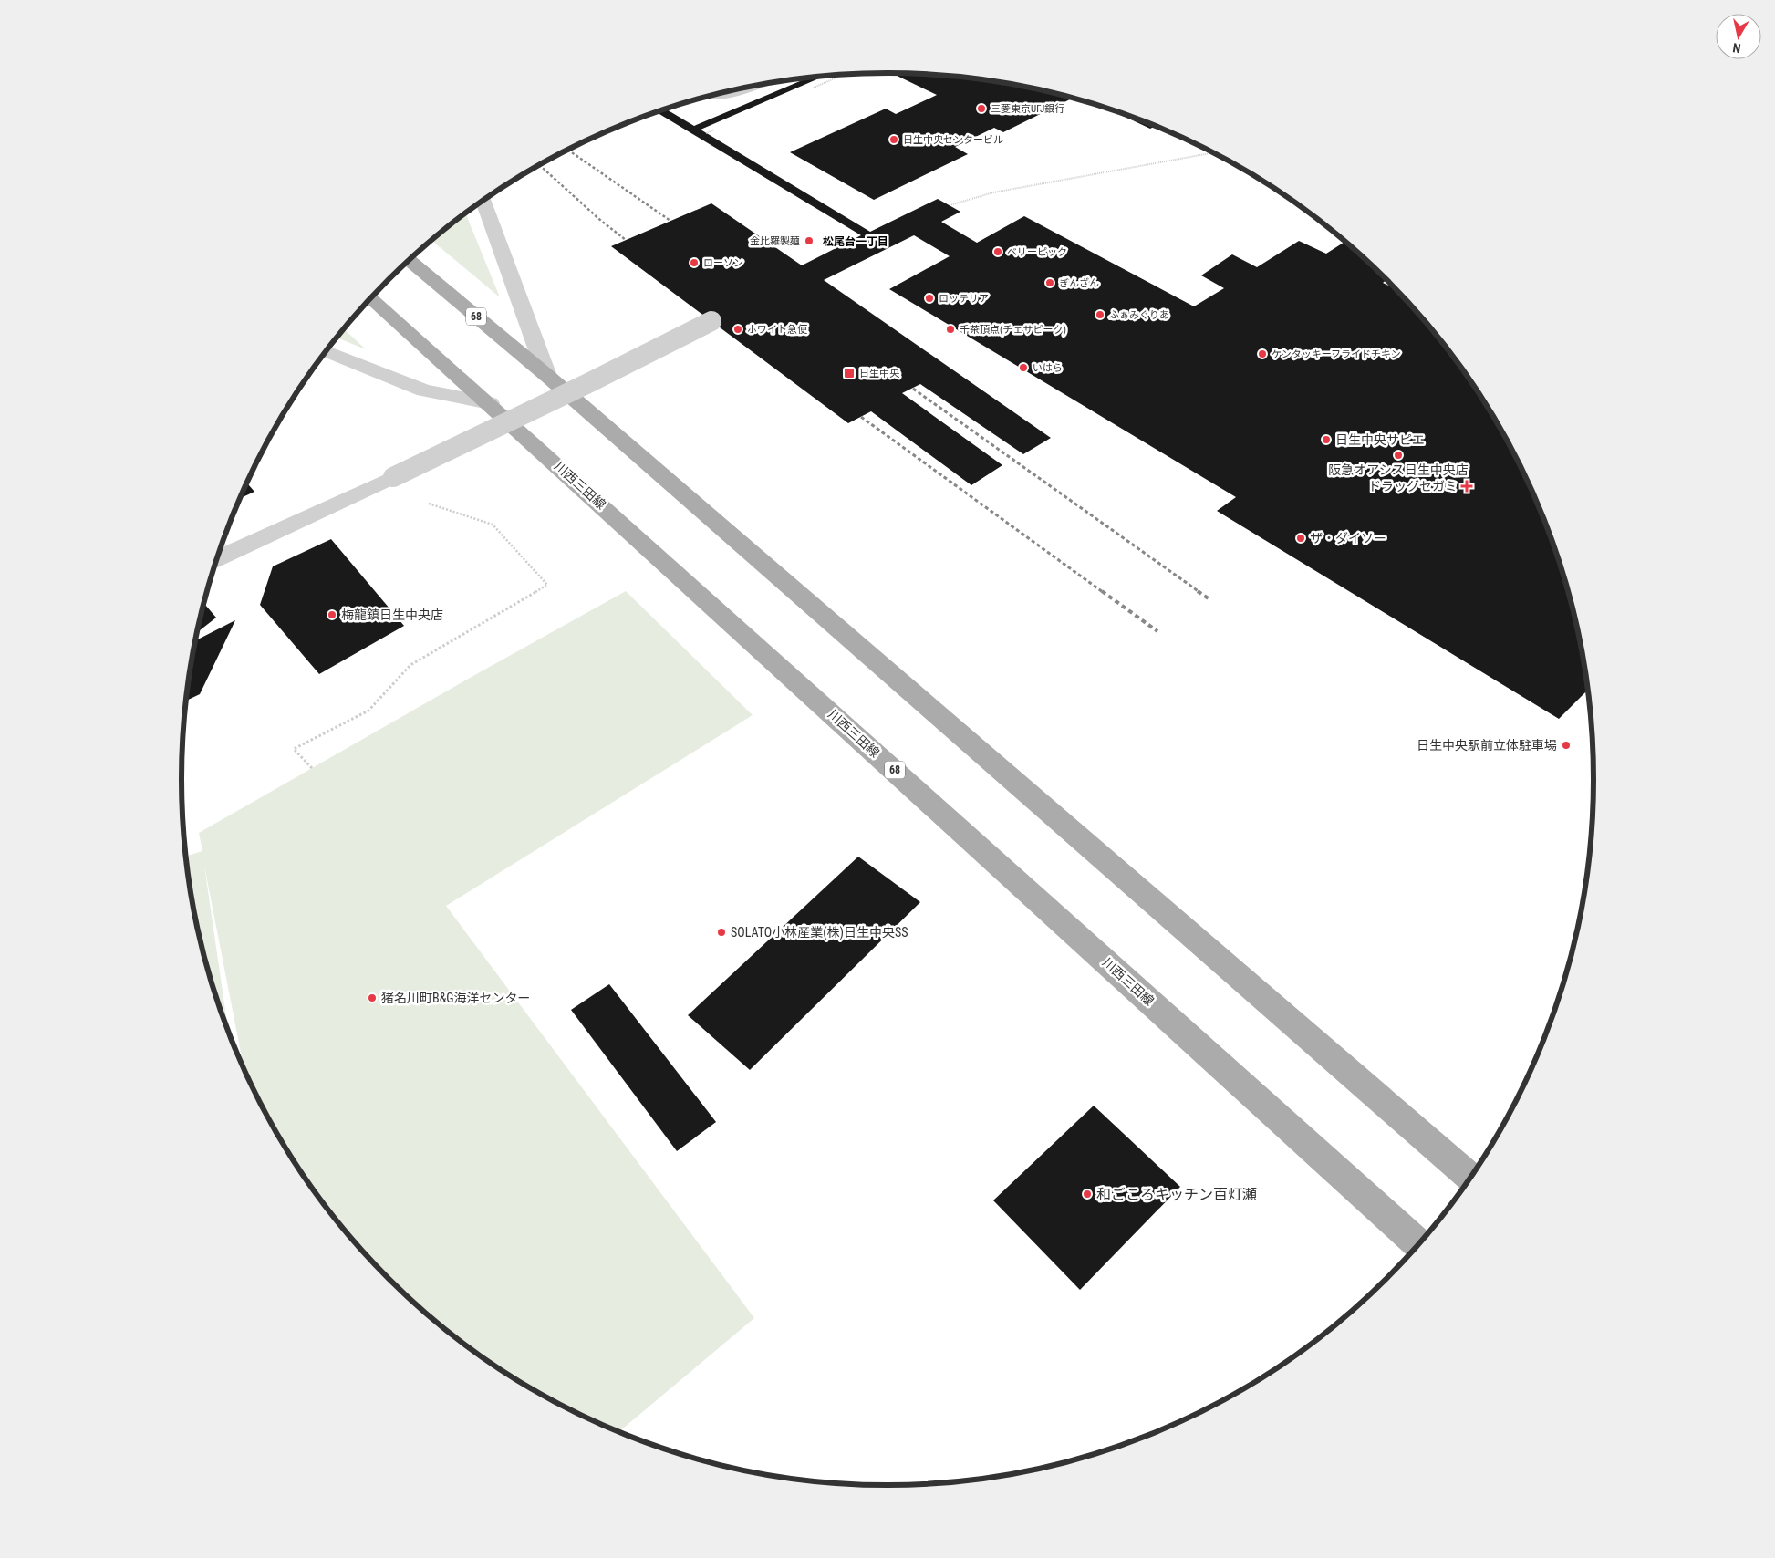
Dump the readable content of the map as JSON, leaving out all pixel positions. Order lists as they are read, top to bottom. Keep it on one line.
{"streets":{"main road":["68","川西三田線"]},"districts":["松尾台一丁目"],"places":{"other":["三菱東京UFJ銀行","日生中央センタービル","金比羅製麺","ベリーピック","ローソン","ぎんざん","ロッテリア","ふぁみぐりあ","ホワイト急便","千茶頂点(チェサピーク)","ケンタッキーフライドチキン","いはら","日生中央サピエ","阪急オアシス日生中央店","ザ・ダイソー","梅龍鎮日生中央店","日生中央駅前立体駐車場","SOLATO小林産業(株)日生中央SS","猪名川町B&G海洋センター","和ごころキッチン百灯瀬"],"transit":["日生中央"],"health":["ドラッグセガミ"]},"north":"bottom"}
